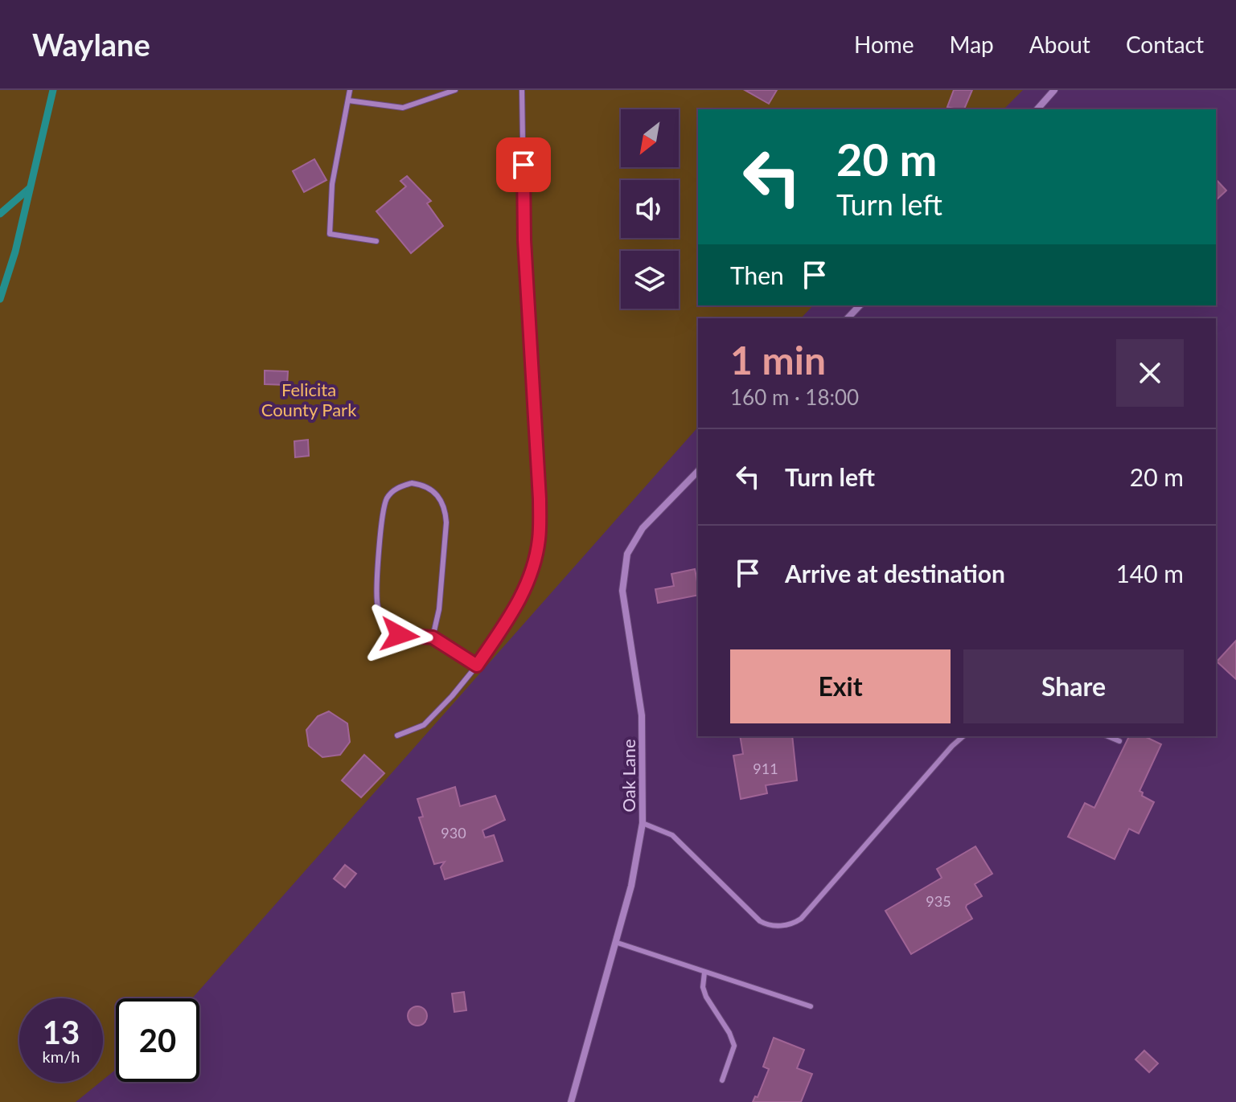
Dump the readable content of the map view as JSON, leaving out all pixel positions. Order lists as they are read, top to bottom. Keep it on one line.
{"streets":{"street":["Oak Lane"]},"parks":["Felicita County Park"],"house_numbers":["911","930","935"],"north":"bottom left","page":{"header":"Waylane","nav":["Home","Map","About","Contact"],"turn":["20 m","Turn left"],"then":"Then","heading":["1 min","160 m · 18:00"],"list":[{"name":"Turn left","value":"20 m"},{"name":"Arrive at destination","value":"140 m"}],"buttons":["Exit","Share"],"speed":"13 km/h","limit":"20"}}
